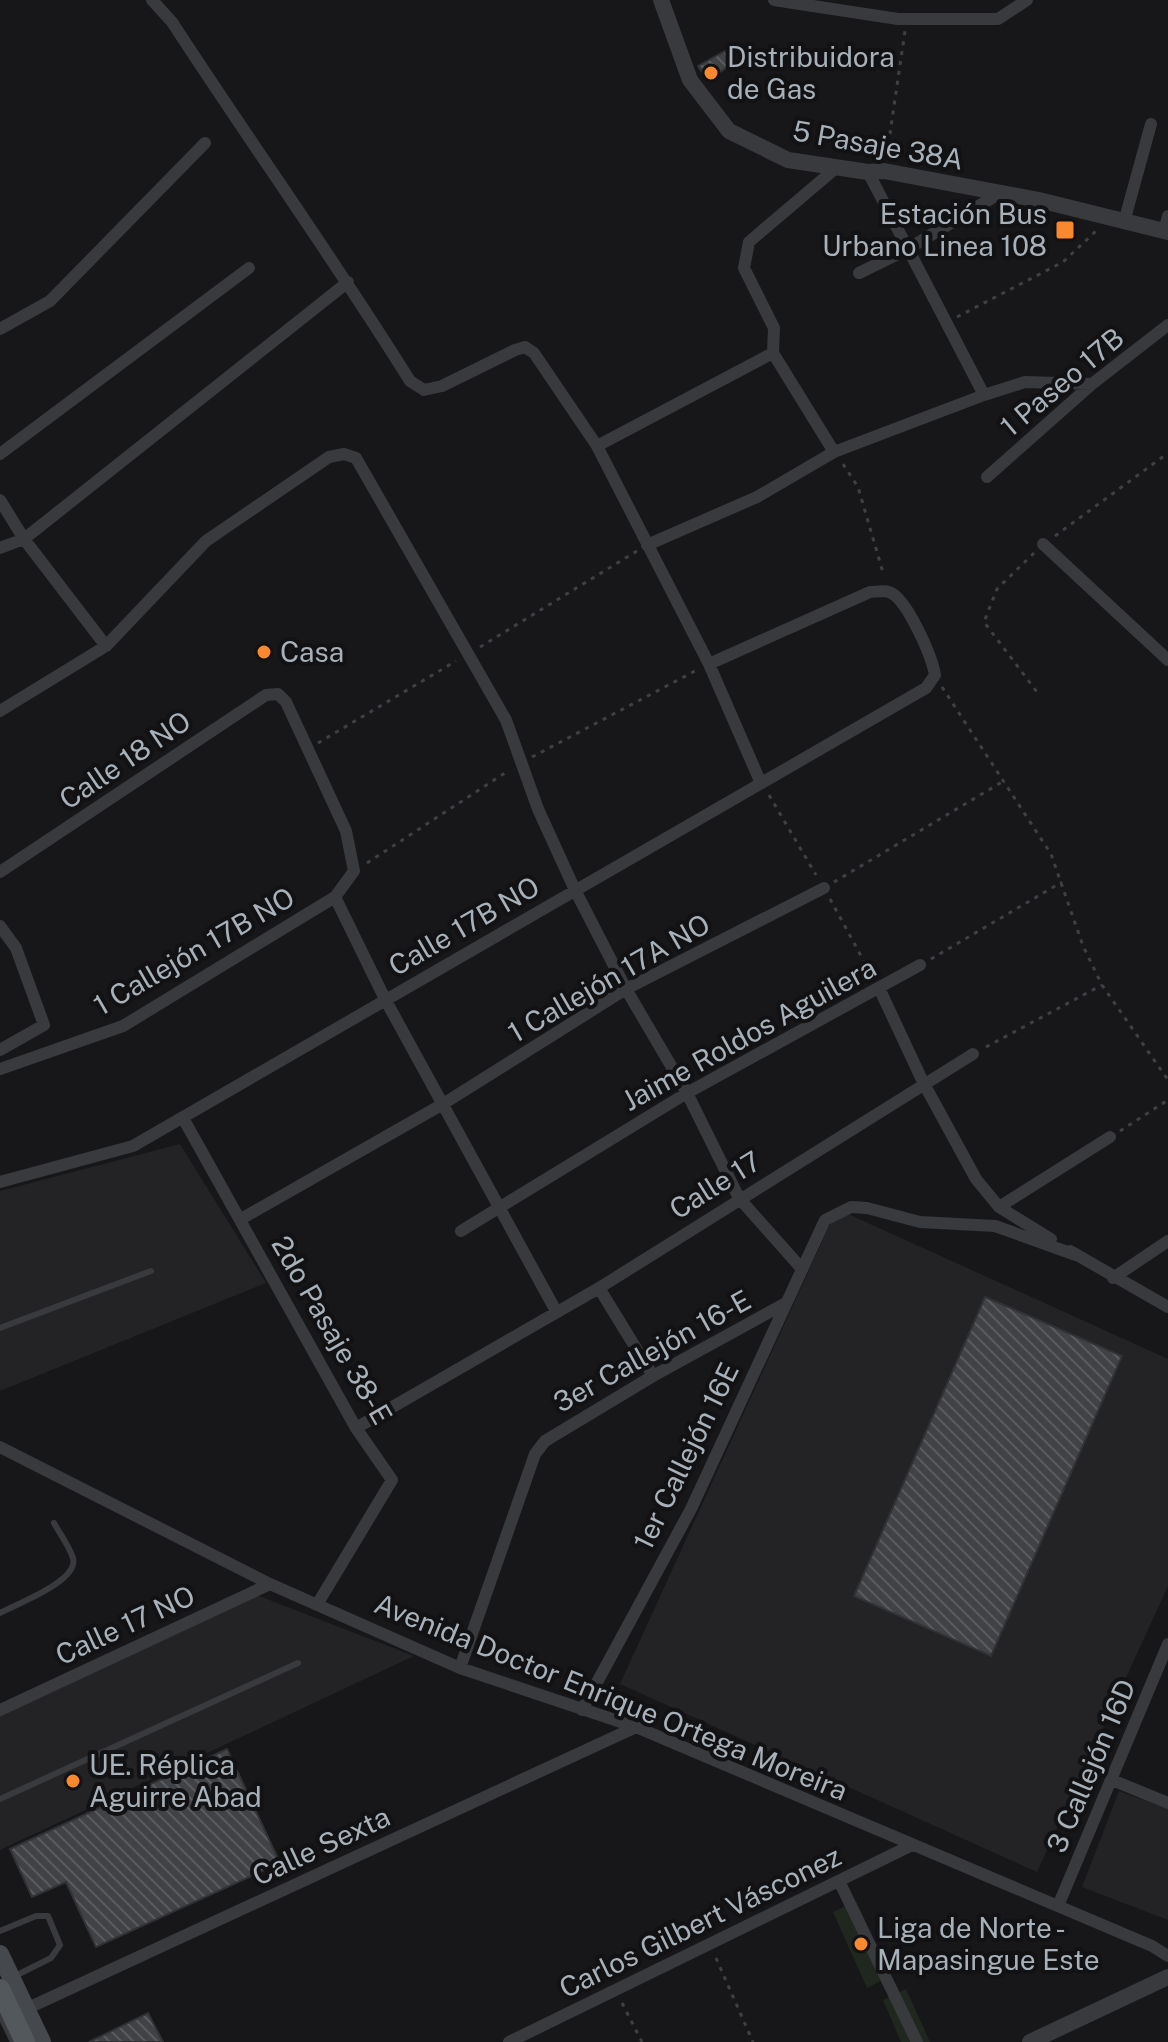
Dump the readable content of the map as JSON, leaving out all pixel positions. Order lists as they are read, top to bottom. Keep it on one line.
{"streets":{"street":["5 Pasaje 38A","1 Paseo 17B","Calle 18 NO","Calle 17B NO","1 Callejón 17B NO","1 Callejón 17A NO","Jaime Roldos Aguilera","Calle 17","2do Pasaje 38-E","3er Callejón 16-E","1er Callejón 16E","Calle 17 NO","Avenida Doctor Enrique Ortega Moreira","3 Callejón 16D","Calle Sexta","Carlos Gilbert Vásconez"]},"crossings":[["Calle 18 NO","1 Callejón 17B NO"],["Calle 17B NO","2do Pasaje 38-E"],["1 Callejón 17A NO","2do Pasaje 38-E"],["Calle 17","2do Pasaje 38-E"],["2do Pasaje 38-E","Avenida Doctor Enrique Ortega Moreira"],["3er Callejón 16-E","1er Callejón 16E"],["3er Callejón 16-E","Avenida Doctor Enrique Ortega Moreira"],["1er Callejón 16E","Avenida Doctor Enrique Ortega Moreira"],["Calle 17 NO","Avenida Doctor Enrique Ortega Moreira"],["Avenida Doctor Enrique Ortega Moreira","3 Callejón 16D"],["Avenida Doctor Enrique Ortega Moreira","Calle Sexta"],["Avenida Doctor Enrique Ortega Moreira","Carlos Gilbert Vásconez"]],"places":{"other":["Distribuidora de Gas","Casa","UE. Réplica Aguirre Abad","Liga de Norte - Mapasingue Este"],"transit":["Estación Bus Urbano Linea 108"]}}
